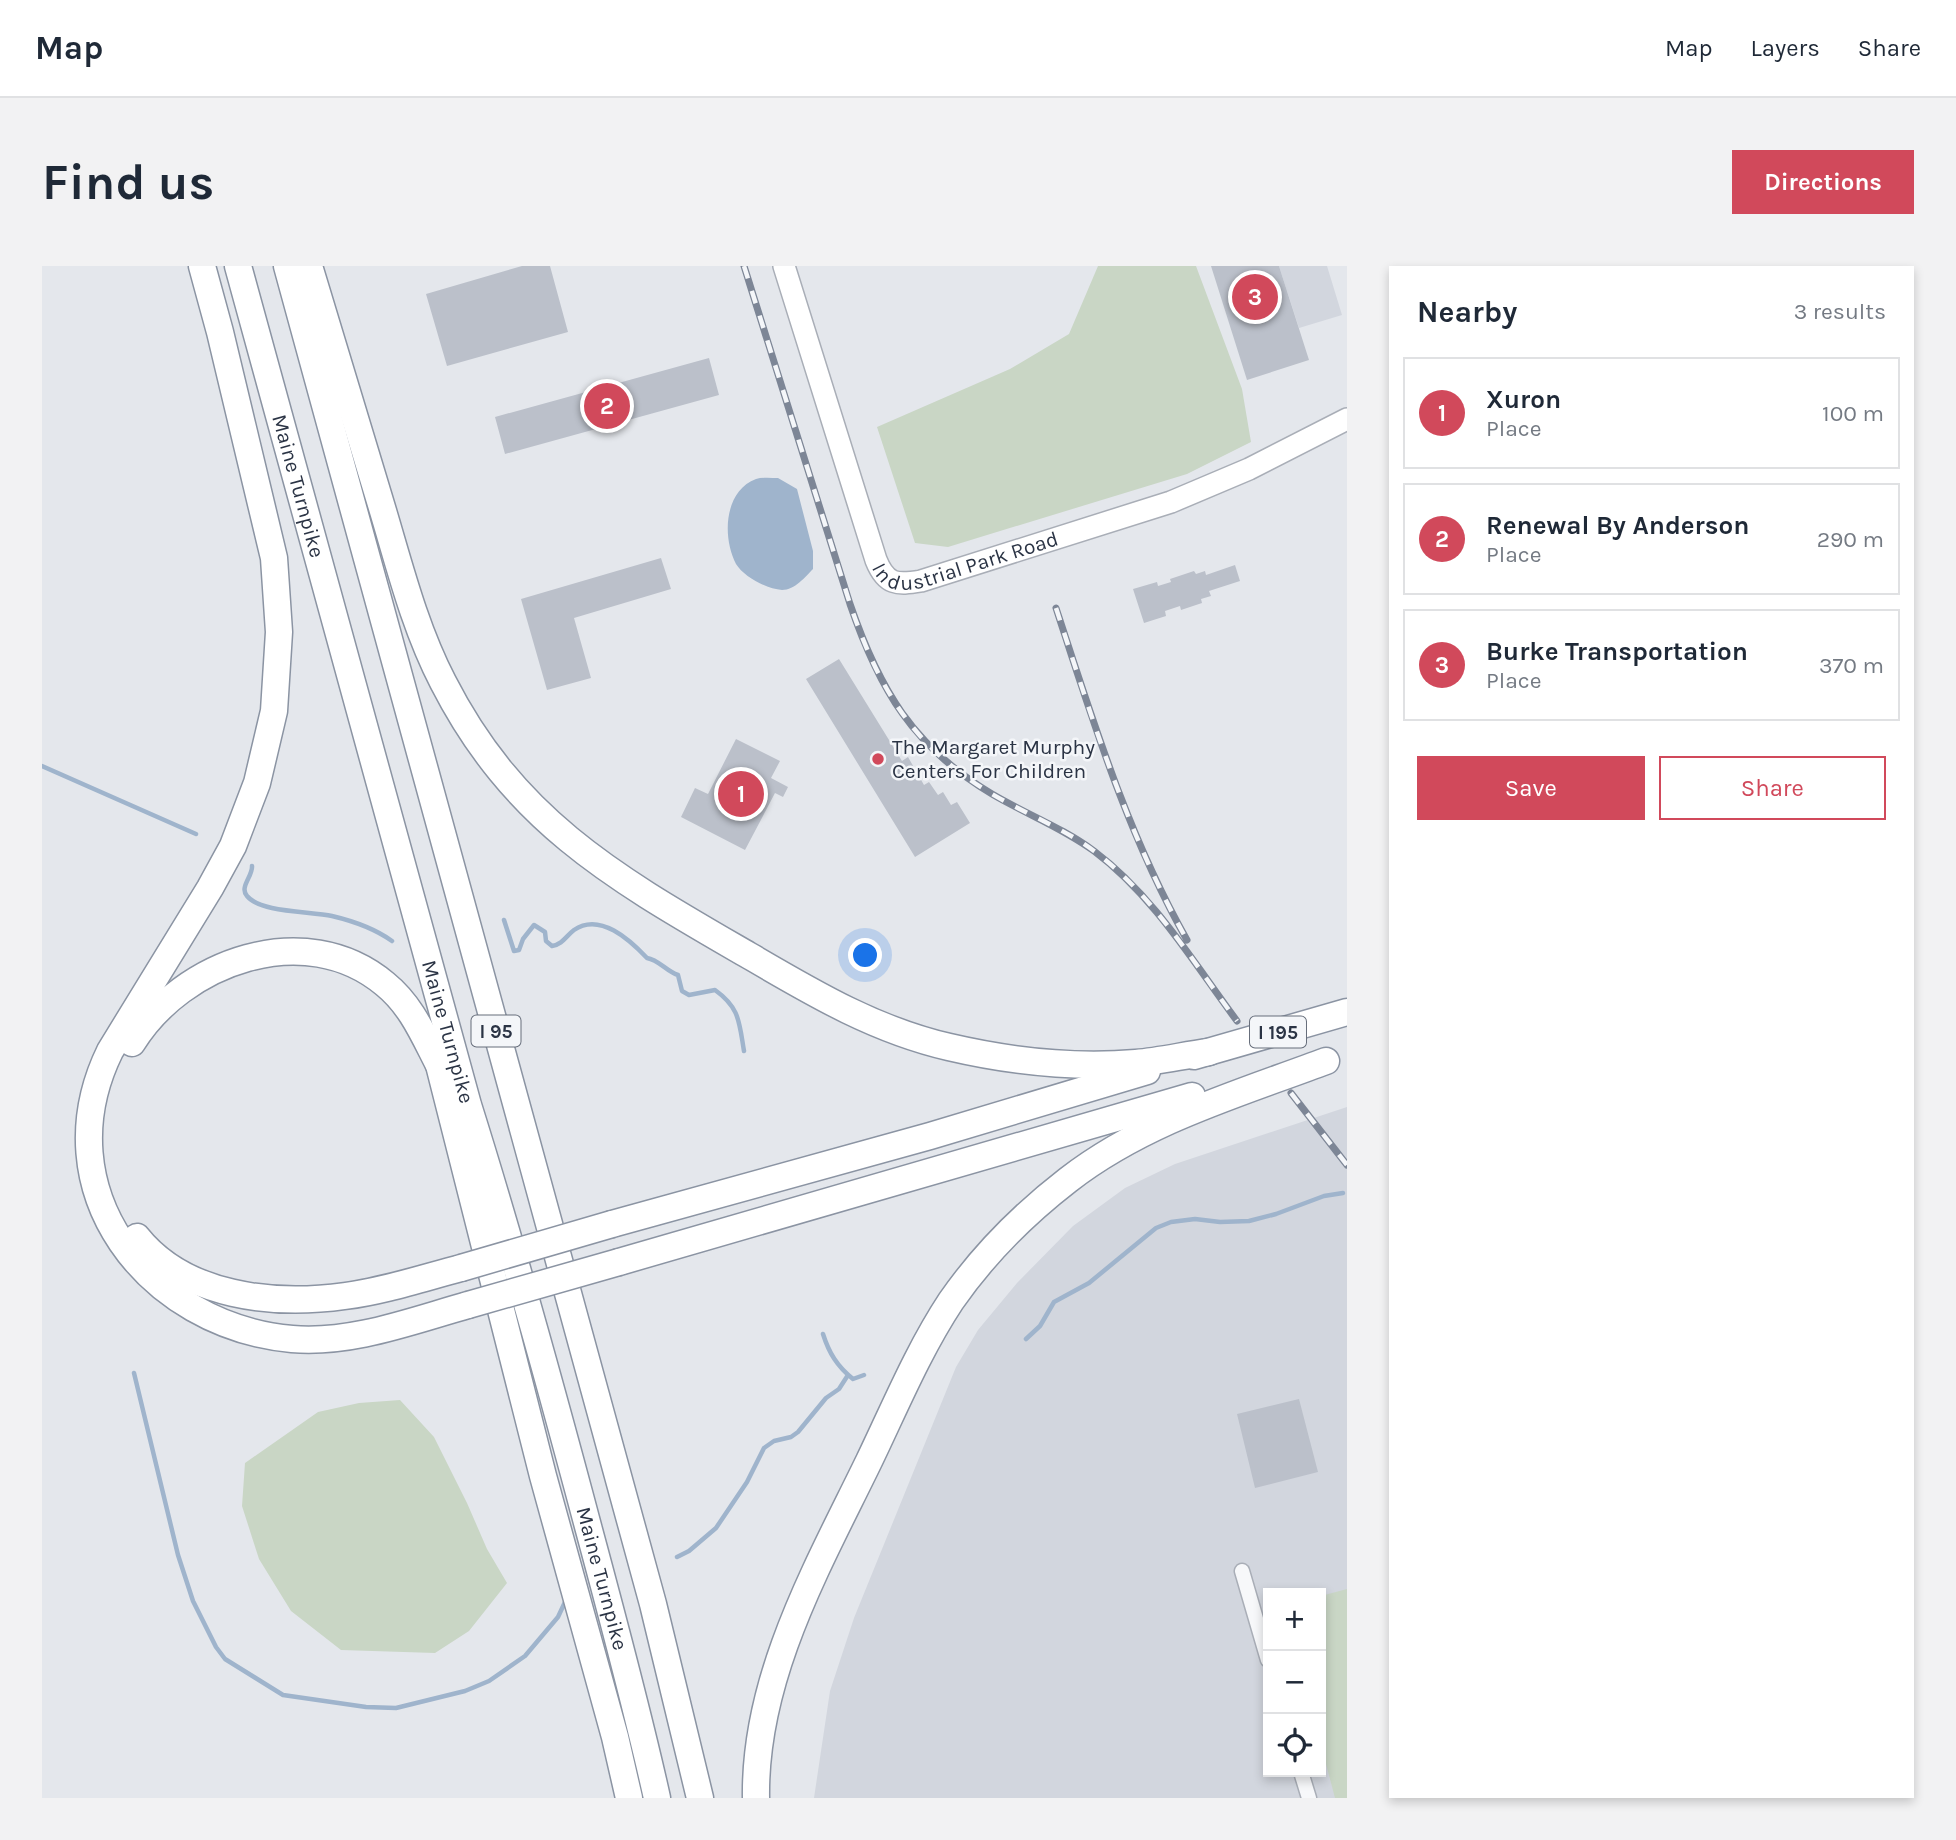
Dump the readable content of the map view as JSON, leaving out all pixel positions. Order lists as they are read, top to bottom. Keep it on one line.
{"streets":{"highway":["Maine Turnpike","I 95","I 195"],"street":["Industrial Park Road"]},"places":["The Margaret Murphy Centers For Children"],"page":{"header":"Map","nav":["Map","Layers","Share"],"buttons":["Directions",["Save","Share"]],"title":"Find us","heading":["Nearby","3 results"],"pins":["3","2","1"],"list":[{"mark":"1","name":"Xuron","note":"Place","value":"100 m"},{"mark":"2","name":"Renewal By Anderson","note":"Place","value":"290 m"},{"mark":"3","name":"Burke Transportation","note":"Place","value":"370 m"}],"map_buttons":["+","−"]}}
